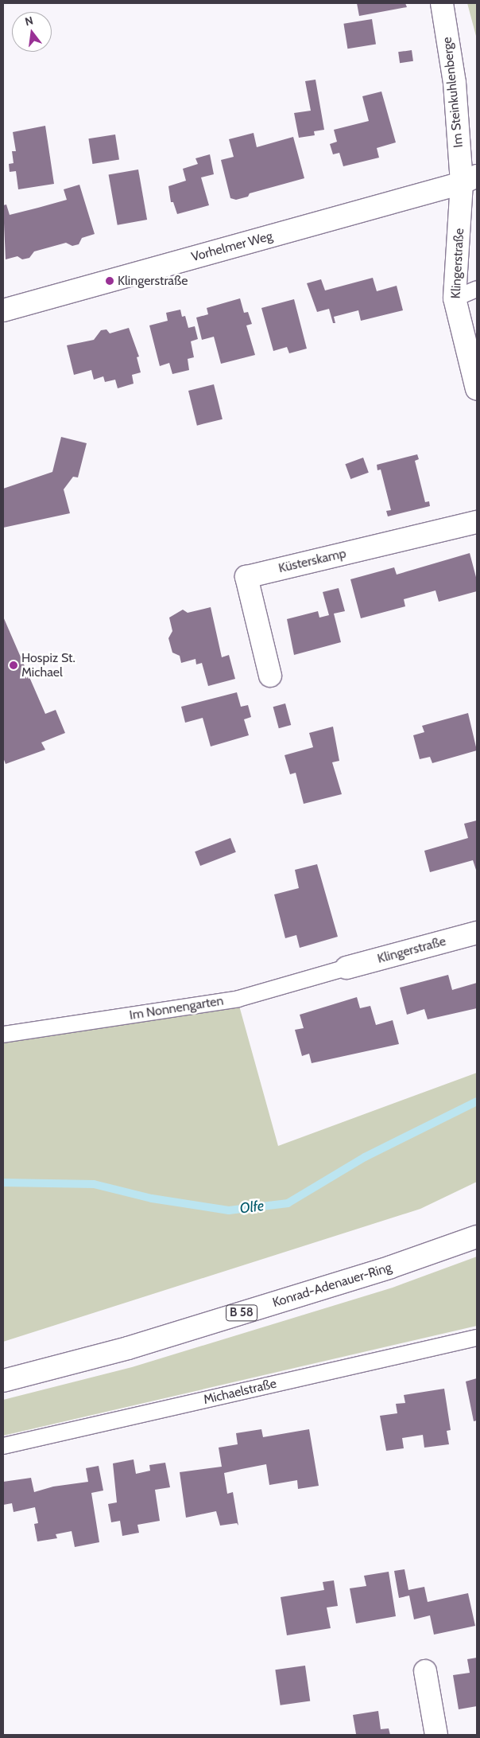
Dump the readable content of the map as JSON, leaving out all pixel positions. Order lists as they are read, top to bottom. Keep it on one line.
{"streets":{"street":["Im Steinkuhlenberge","Vorhelmer Weg","Klingerstraße","Küsterskamp","Konrad-Adenauer-Ring","B 58"],"lane":["Im Nonnengarten","Michaelstraße"]},"crossings":[["Im Steinkuhlenberge","Vorhelmer Weg"],["Im Steinkuhlenberge","Klingerstraße"],["Vorhelmer Weg","Klingerstraße"],["Klingerstraße","Im Nonnengarten"]],"water":["Olfe"],"places":["Klingerstraße","Hospiz St. Michael"],"north":"top"}
